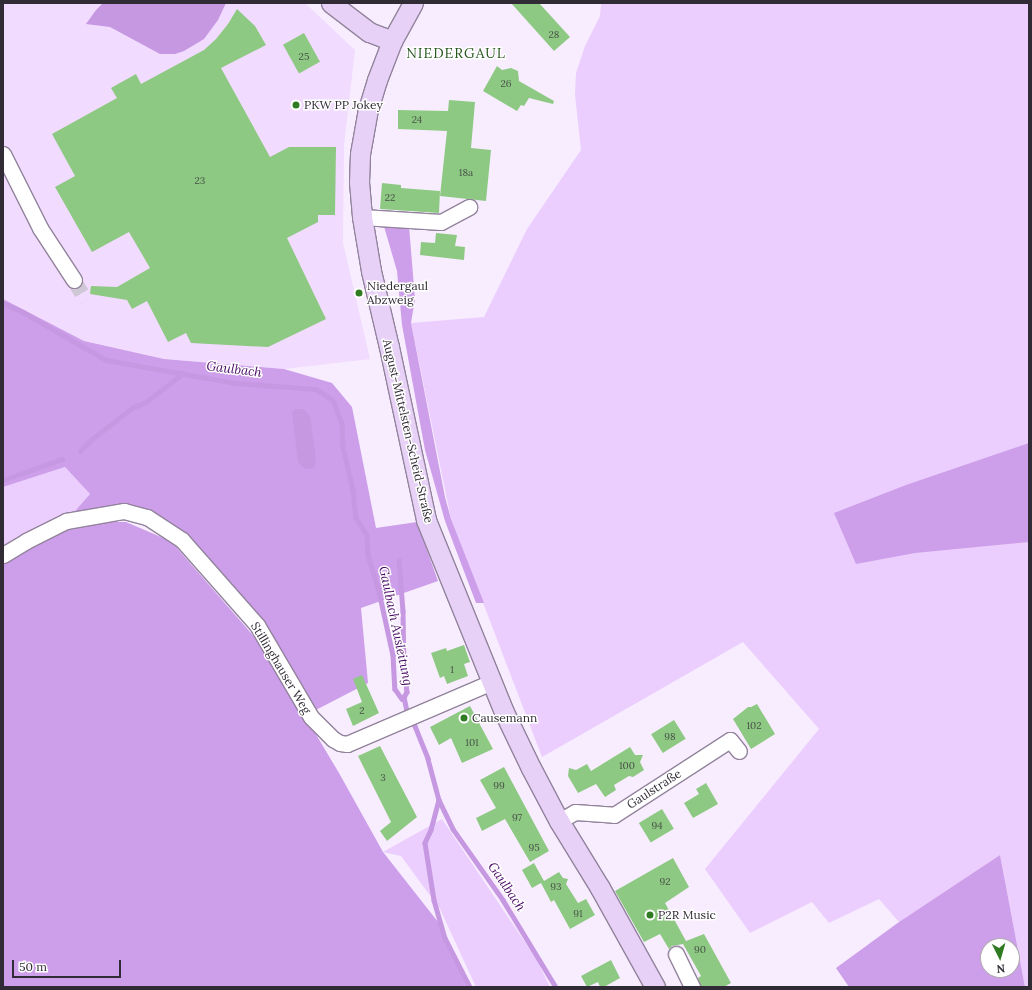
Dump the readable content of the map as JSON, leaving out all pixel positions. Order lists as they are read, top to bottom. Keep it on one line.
{"streets":{"main road":["August-Mittelsten-Scheid-Straße"],"street":["Stillinghauser Weg","Gaulstraße"]},"crossings":[["August-Mittelsten-Scheid-Straße","Stillinghauser Weg"]],"districts":["NIEDERGAUL"],"water":["Gaulbach","Gaulbach Ausleitung"],"places":["PKW PP Jokey","Niedergaul Abzweig","Causemann","P2R Music"],"house_numbers":["28","25","26","24","18a","23","22","1","2","102","98","101","100","3","99","97","94","95","92","93","91","90"],"scale_bar":"50 m","north":"bottom"}
